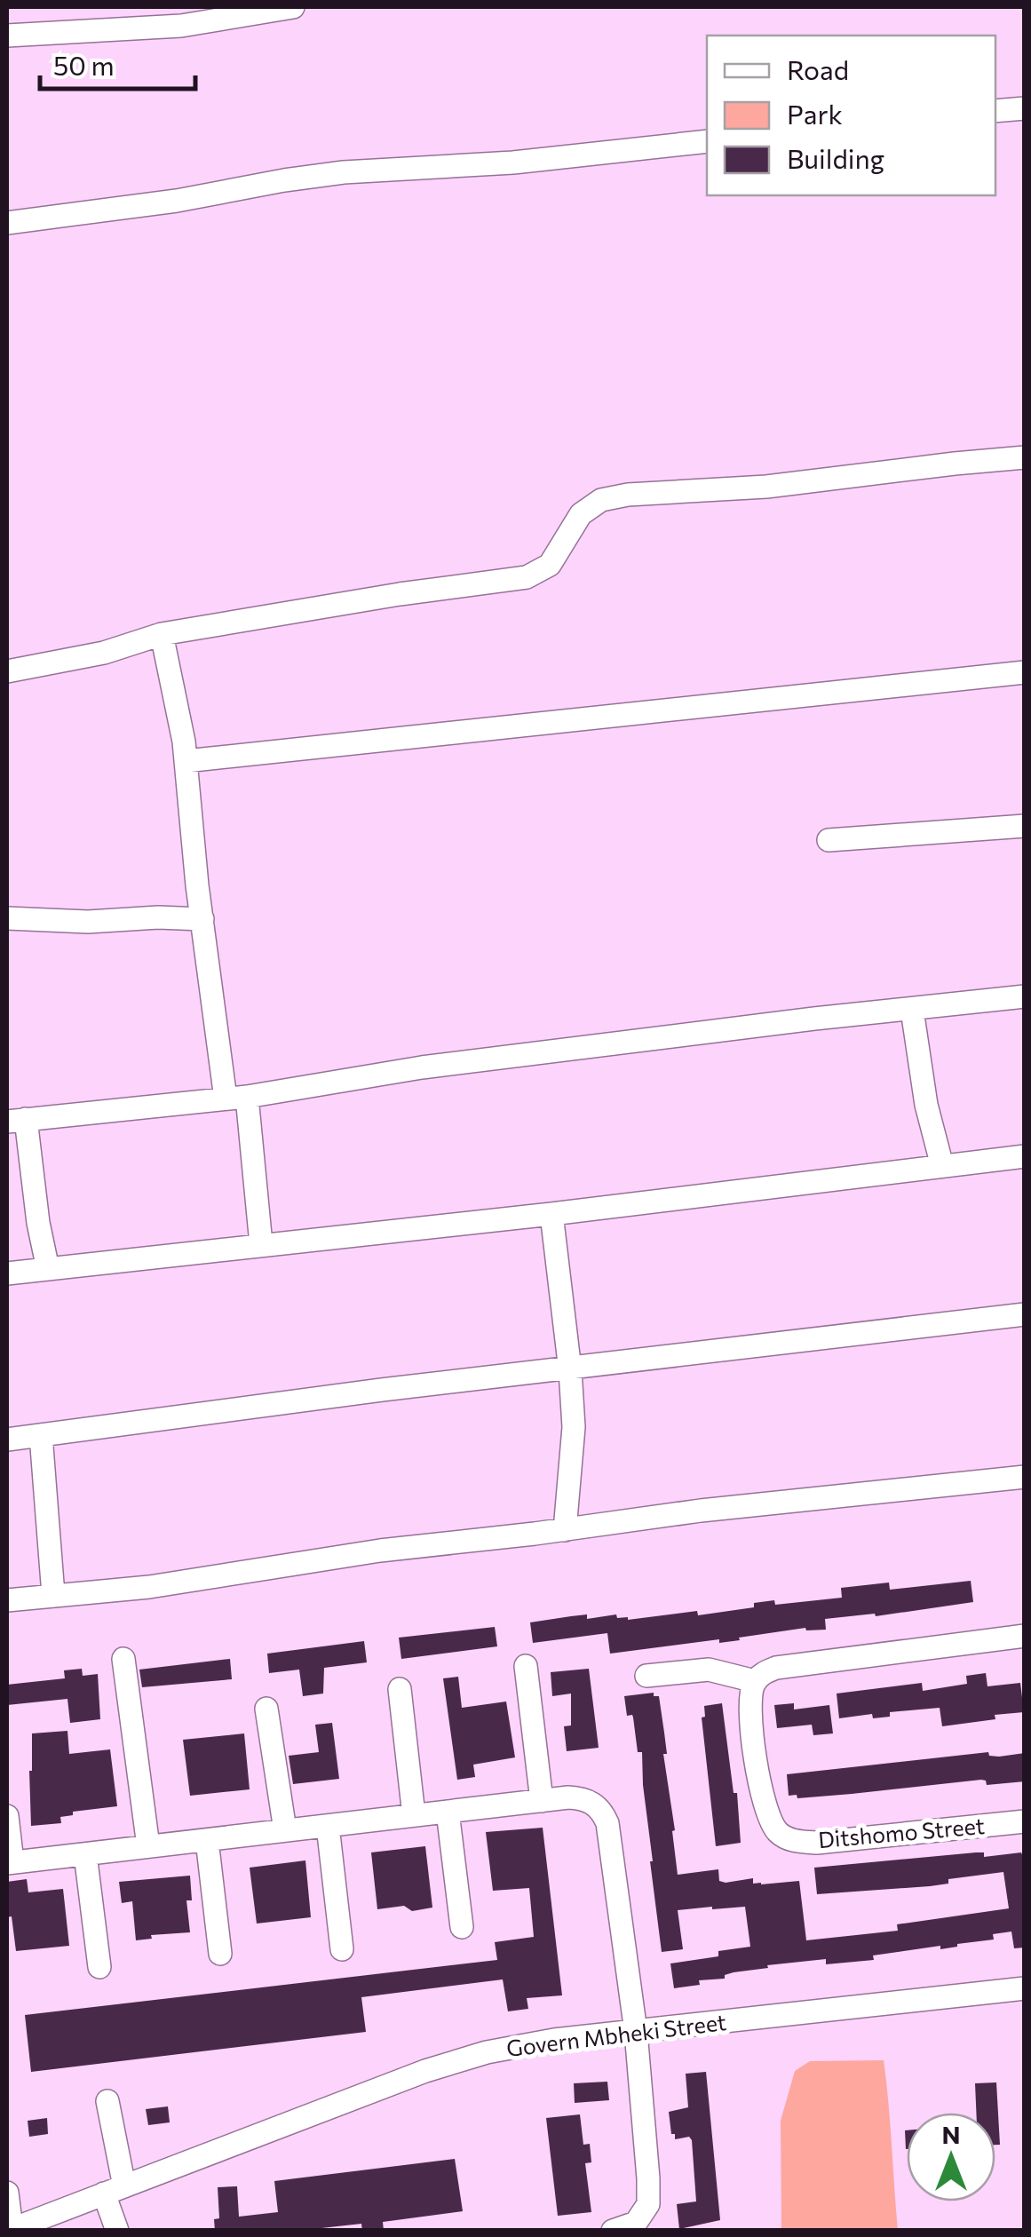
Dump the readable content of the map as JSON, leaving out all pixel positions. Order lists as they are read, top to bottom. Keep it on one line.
{"streets":{"street":["Ditshomo Street","Govern Mbheki Street"]},"legend":["Road","Park","Building"],"scale_bar":"50 m","north":"top"}
